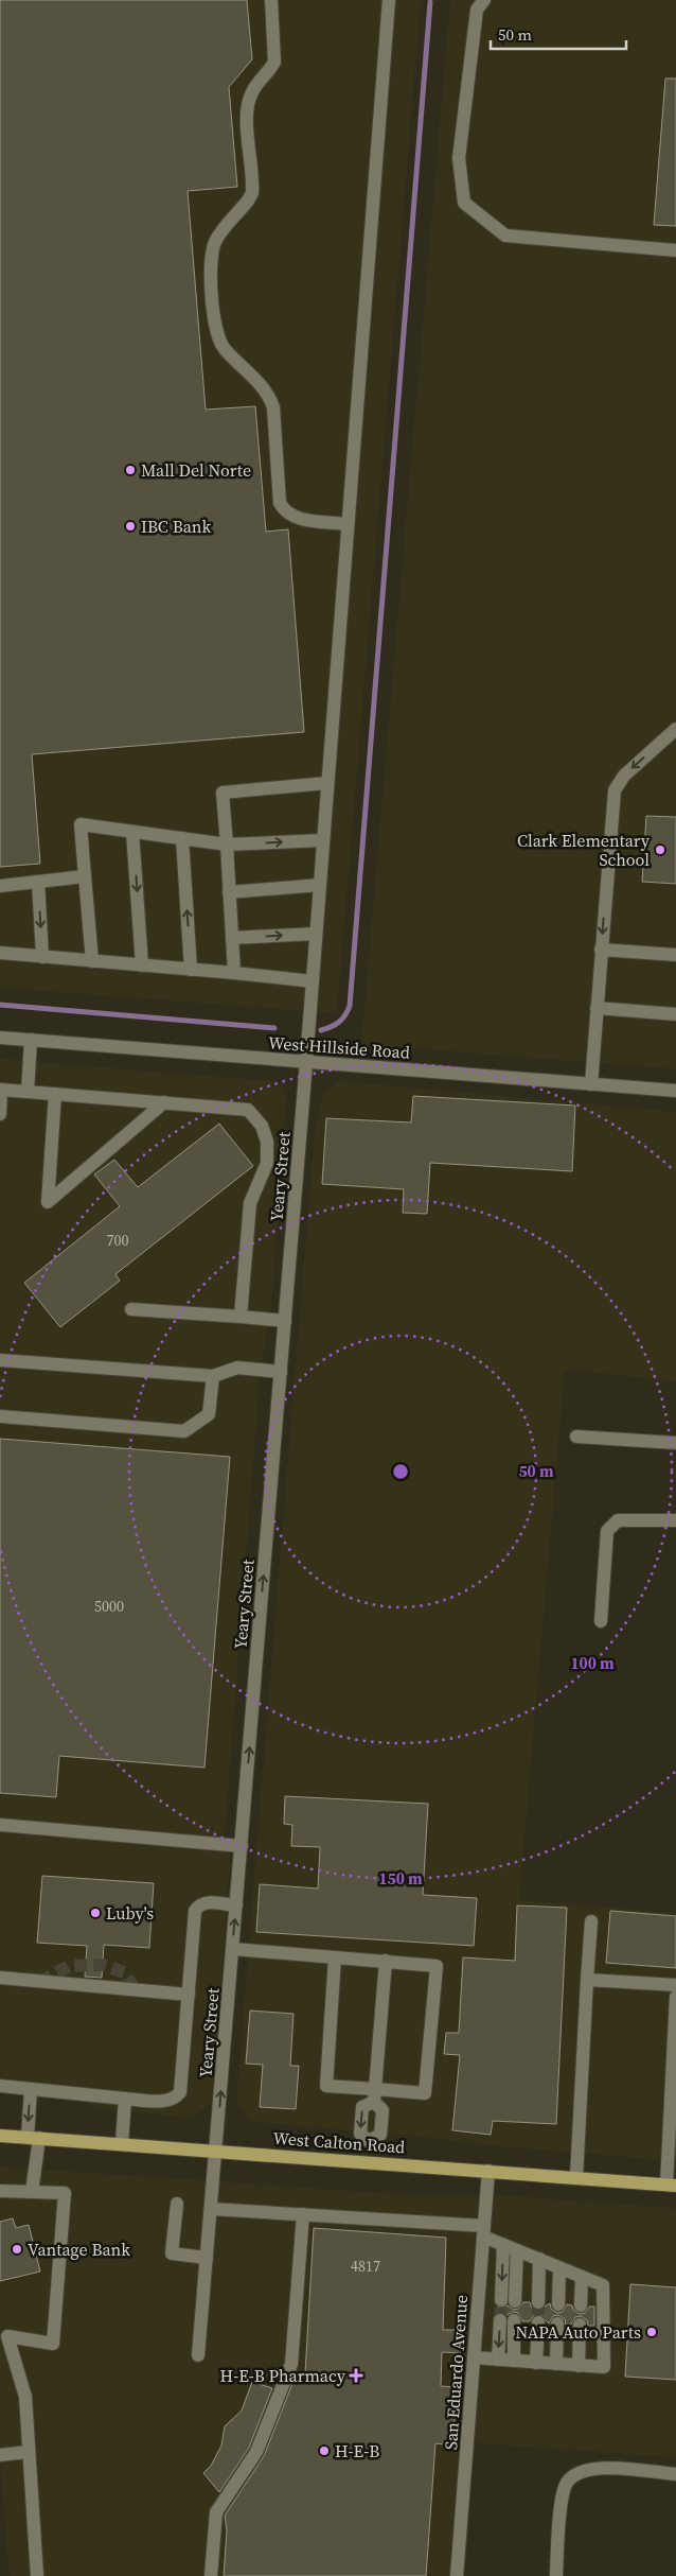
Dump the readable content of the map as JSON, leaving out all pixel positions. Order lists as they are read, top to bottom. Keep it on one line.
{"streets":{"main road":["West Calton Road"],"street":["West Hillside Road","Yeary Street","San Eduardo Avenue"]},"crossings":[["West Hillside Road","Yeary Street"],["Yeary Street","West Calton Road"],["West Calton Road","San Eduardo Avenue"]],"places":{"other":["Mall Del Norte","IBC Bank","Clark Elementary School","Luby's","Vantage Bank","NAPA Auto Parts","H-E-B"],"health":["H-E-B Pharmacy"]},"house_numbers":["700","5000","4817"],"scale_bar":"50 m","rings":["50 m","100 m","150 m"]}
